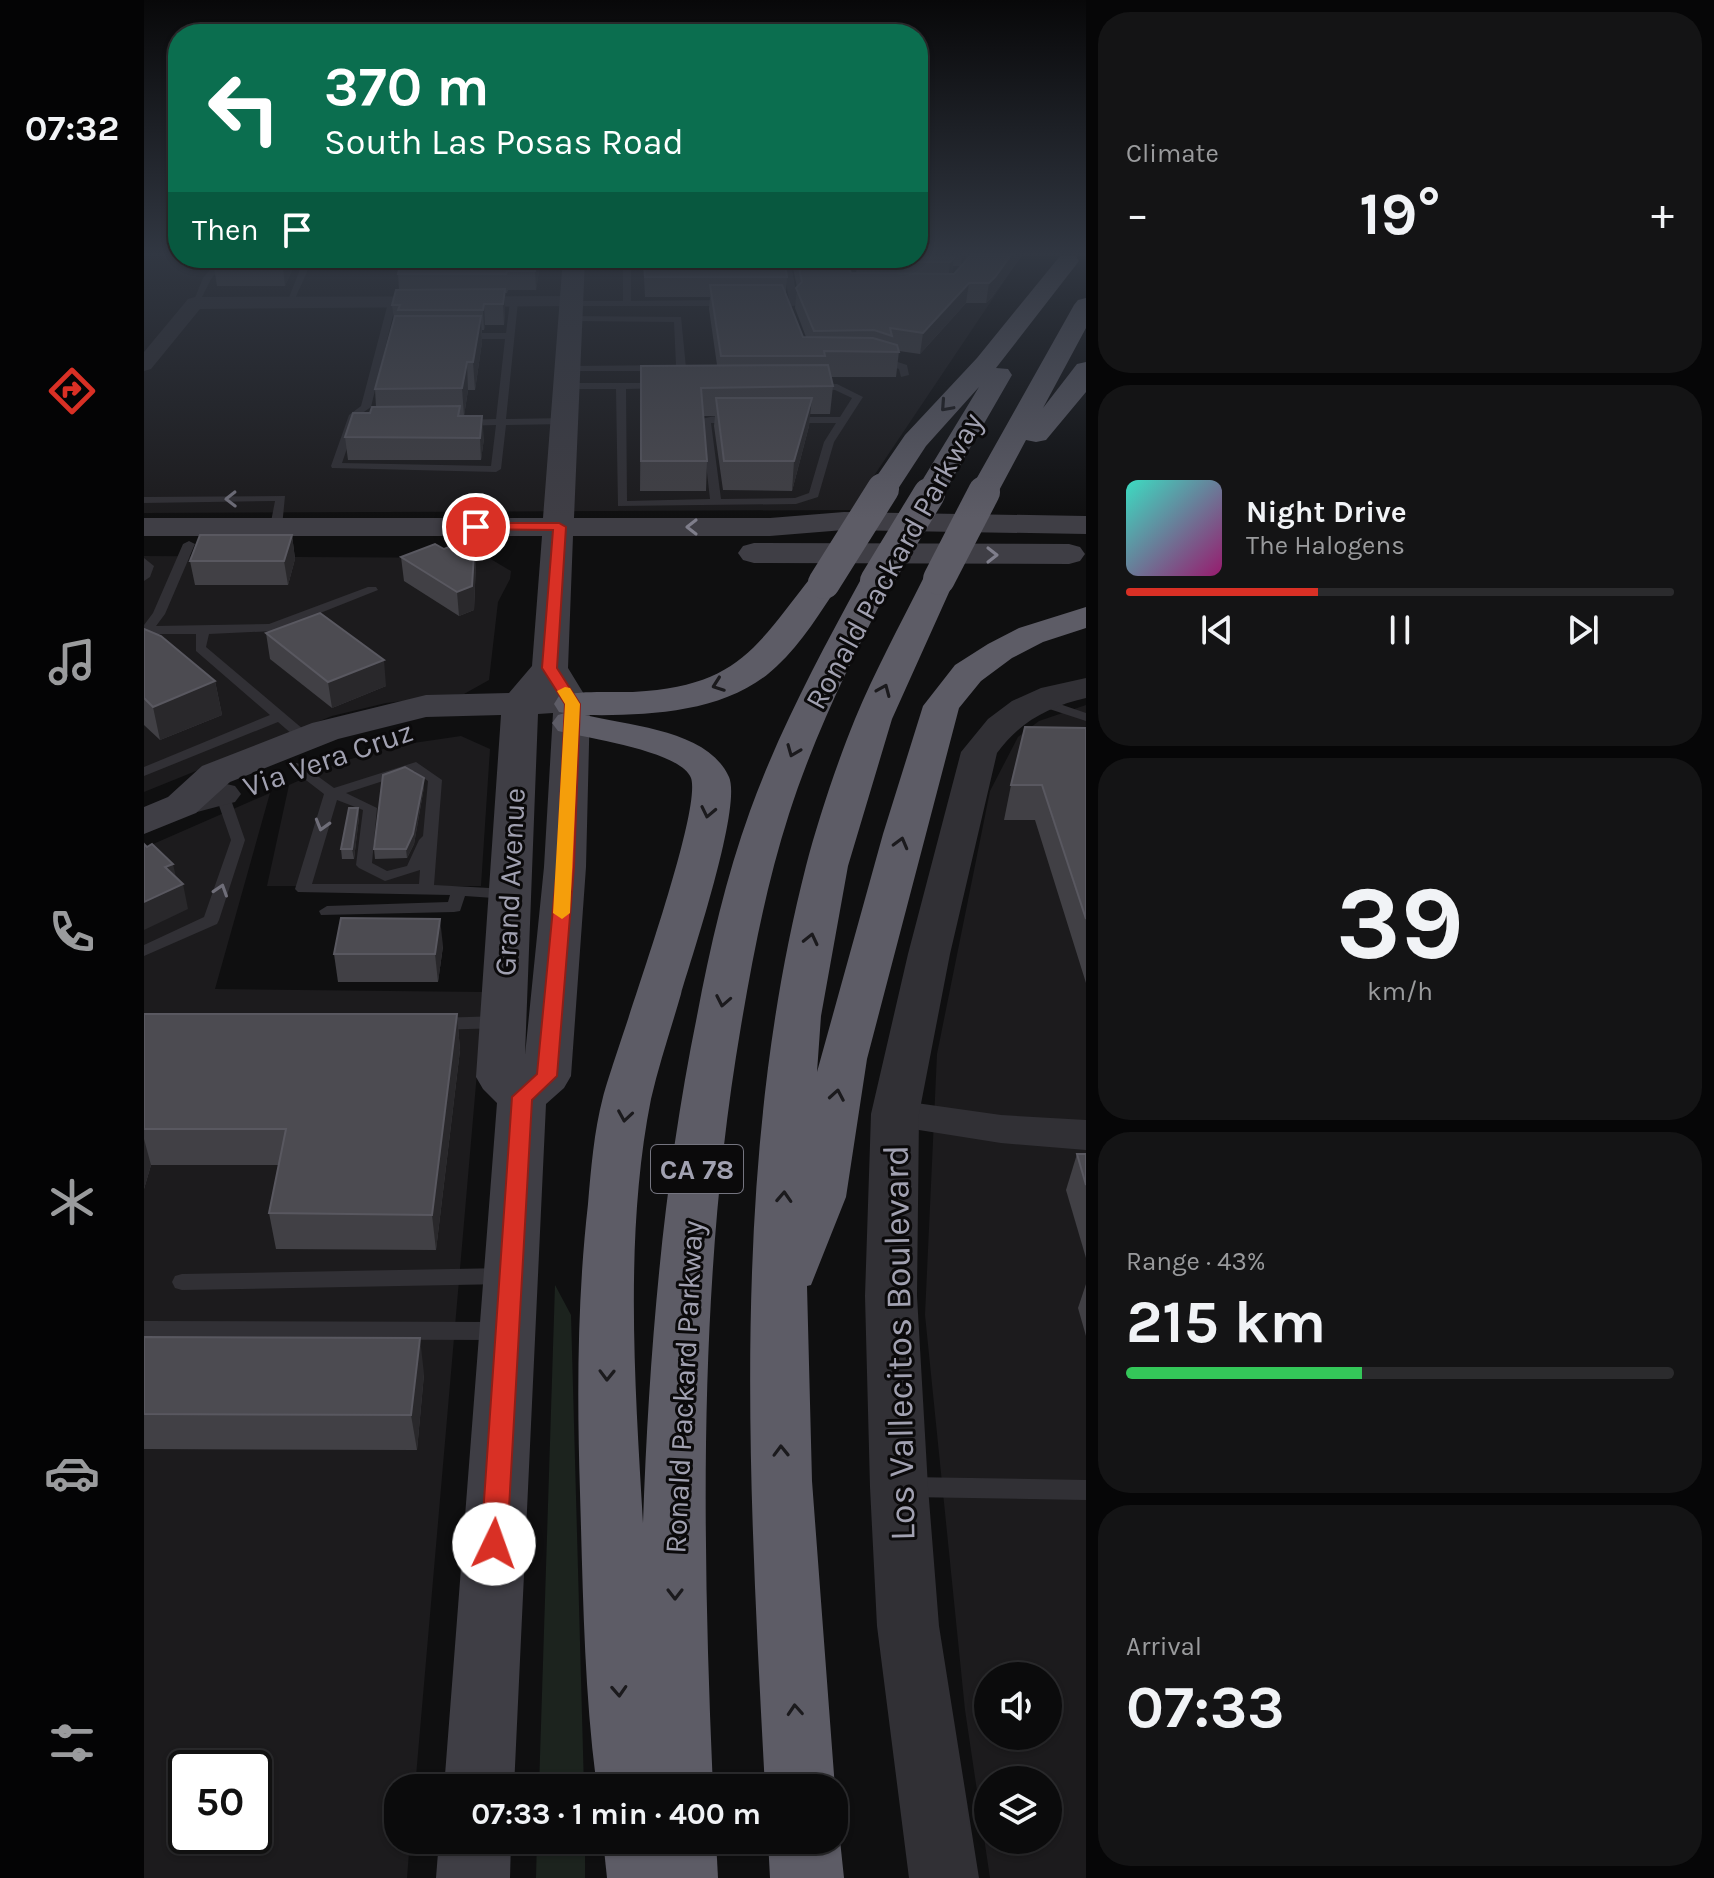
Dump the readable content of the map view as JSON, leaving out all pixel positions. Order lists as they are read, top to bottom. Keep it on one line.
{"streets":{"highway":["Ronald Packard Parkway","CA 78"],"main road":["Via Vera Cruz","Grand Avenue"],"street":["Los Vallecitos Boulevard"]},"crossings":[["Via Vera Cruz","Grand Avenue"]],"page":{"tabs":"07:32","tile":["Climate",["39","km/h"],["Range · 43%","215 km"],["Arrival","07:33"]],"turn":["370 m","South Las Posas Road"],"heat":["−","19°","+"],"then":"Then","song":["Night Drive","The Halogens"],"limit":"50","trip":"07:33 · 1 min · 400 m"}}
